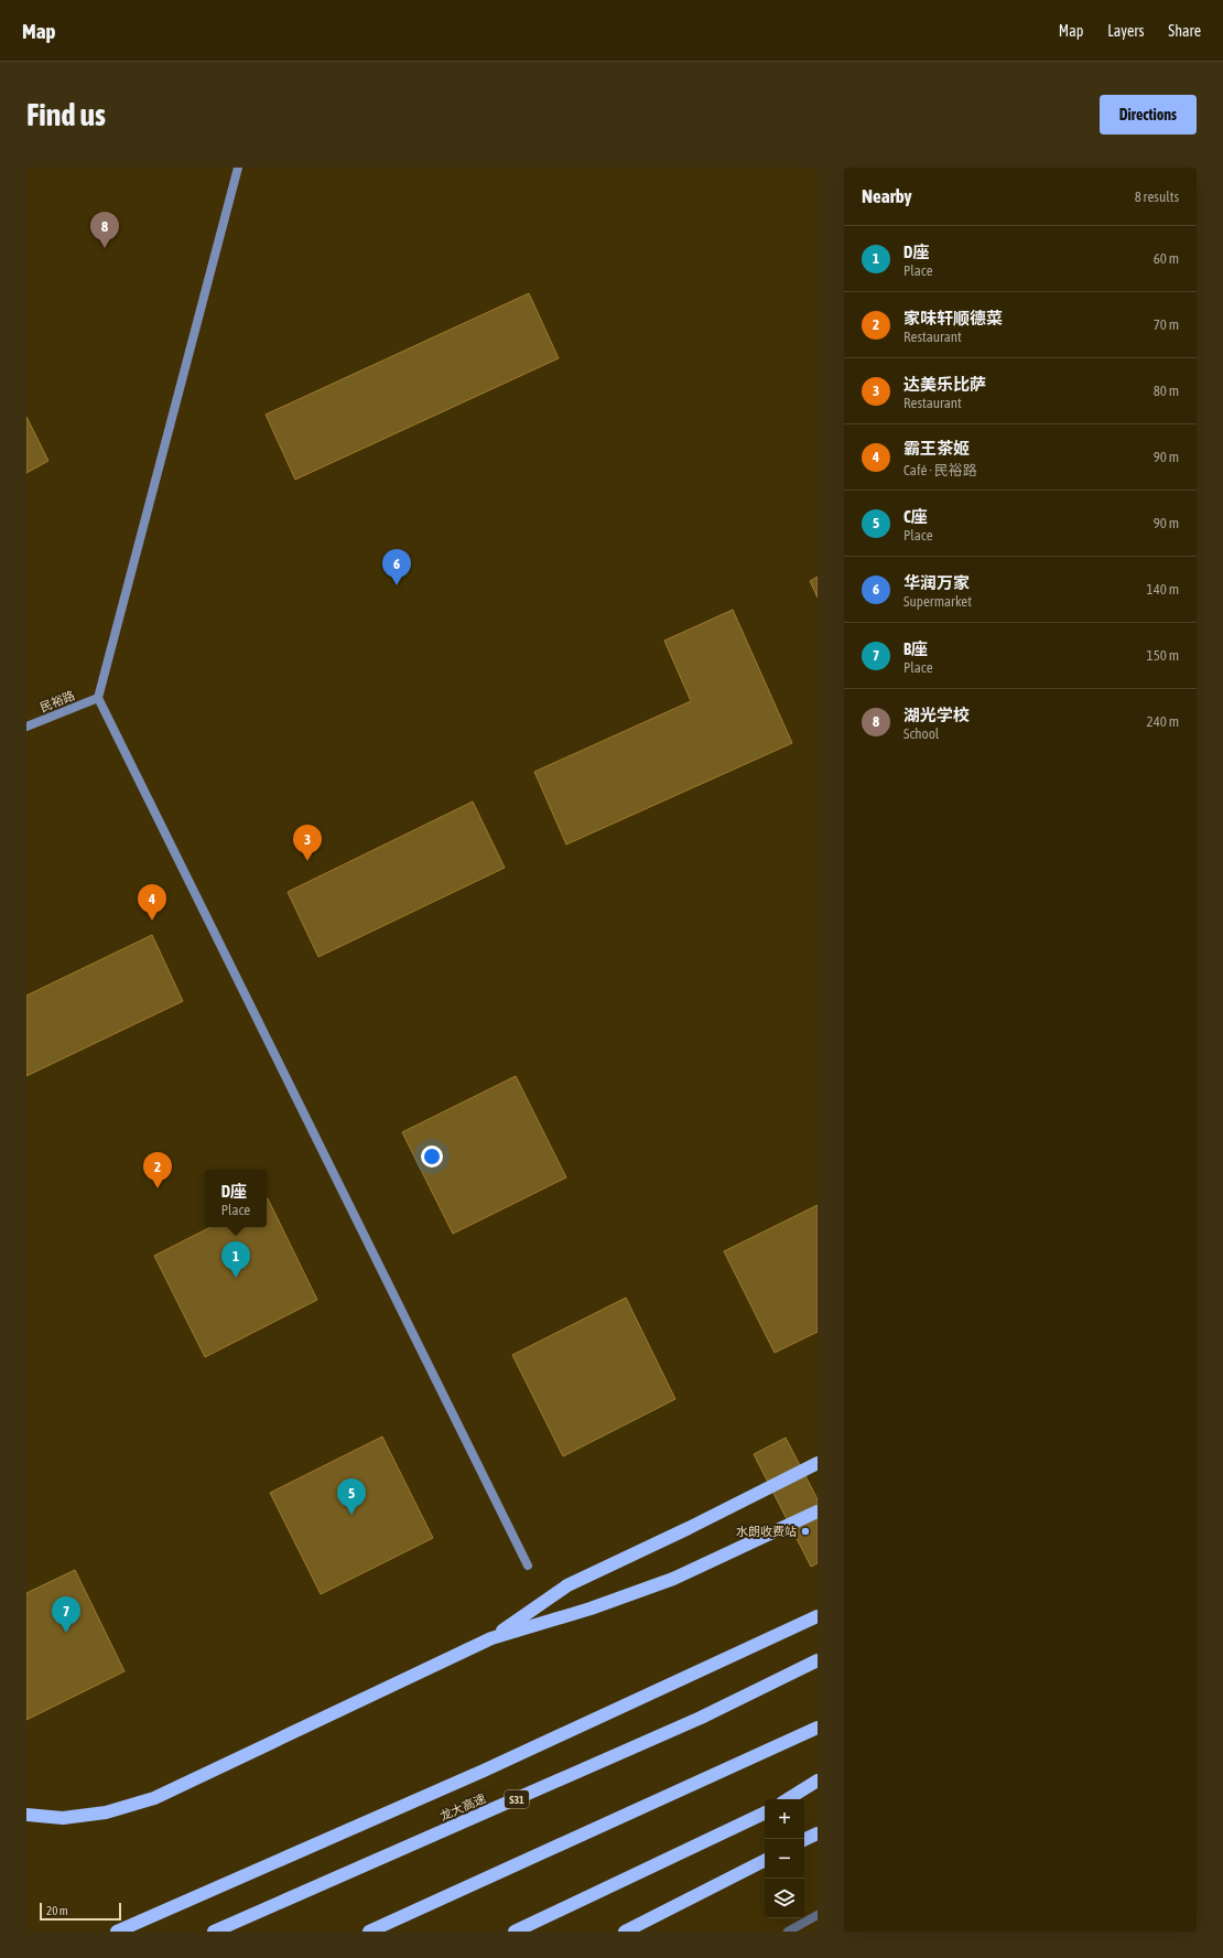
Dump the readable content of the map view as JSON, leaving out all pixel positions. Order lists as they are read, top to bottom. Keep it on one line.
{"streets":{"highway":["S31","龙大高速"],"street":["民裕路"]},"places":["水朗收费站"],"scale_bar":"20 m","page":{"header":"Map","nav":["Map","Layers","Share"],"buttons":"Directions","title":"Find us","heading":["Nearby","8 results"],"pins":["8","6","3","4","2","1","5","7"],"list":[{"mark":"1","name":"D座","note":"Place","value":"60 m"},{"mark":"2","name":"家味轩顺德菜","note":"Restaurant","value":"70 m"},{"mark":"3","name":"达美乐比萨","note":"Restaurant","value":"80 m"},{"mark":"4","name":"霸王茶姬","note":"Café · 民裕路","value":"90 m"},{"mark":"5","name":"C座","note":"Place","value":"90 m"},{"mark":"6","name":"华润万家","note":"Supermarket","value":"140 m"},{"mark":"7","name":"B座","note":"Place","value":"150 m"},{"mark":"8","name":"湖光学校","note":"School","value":"240 m"}],"popup":["D座","Place"],"map_buttons":["+","−"],"scale":"20 m"}}
